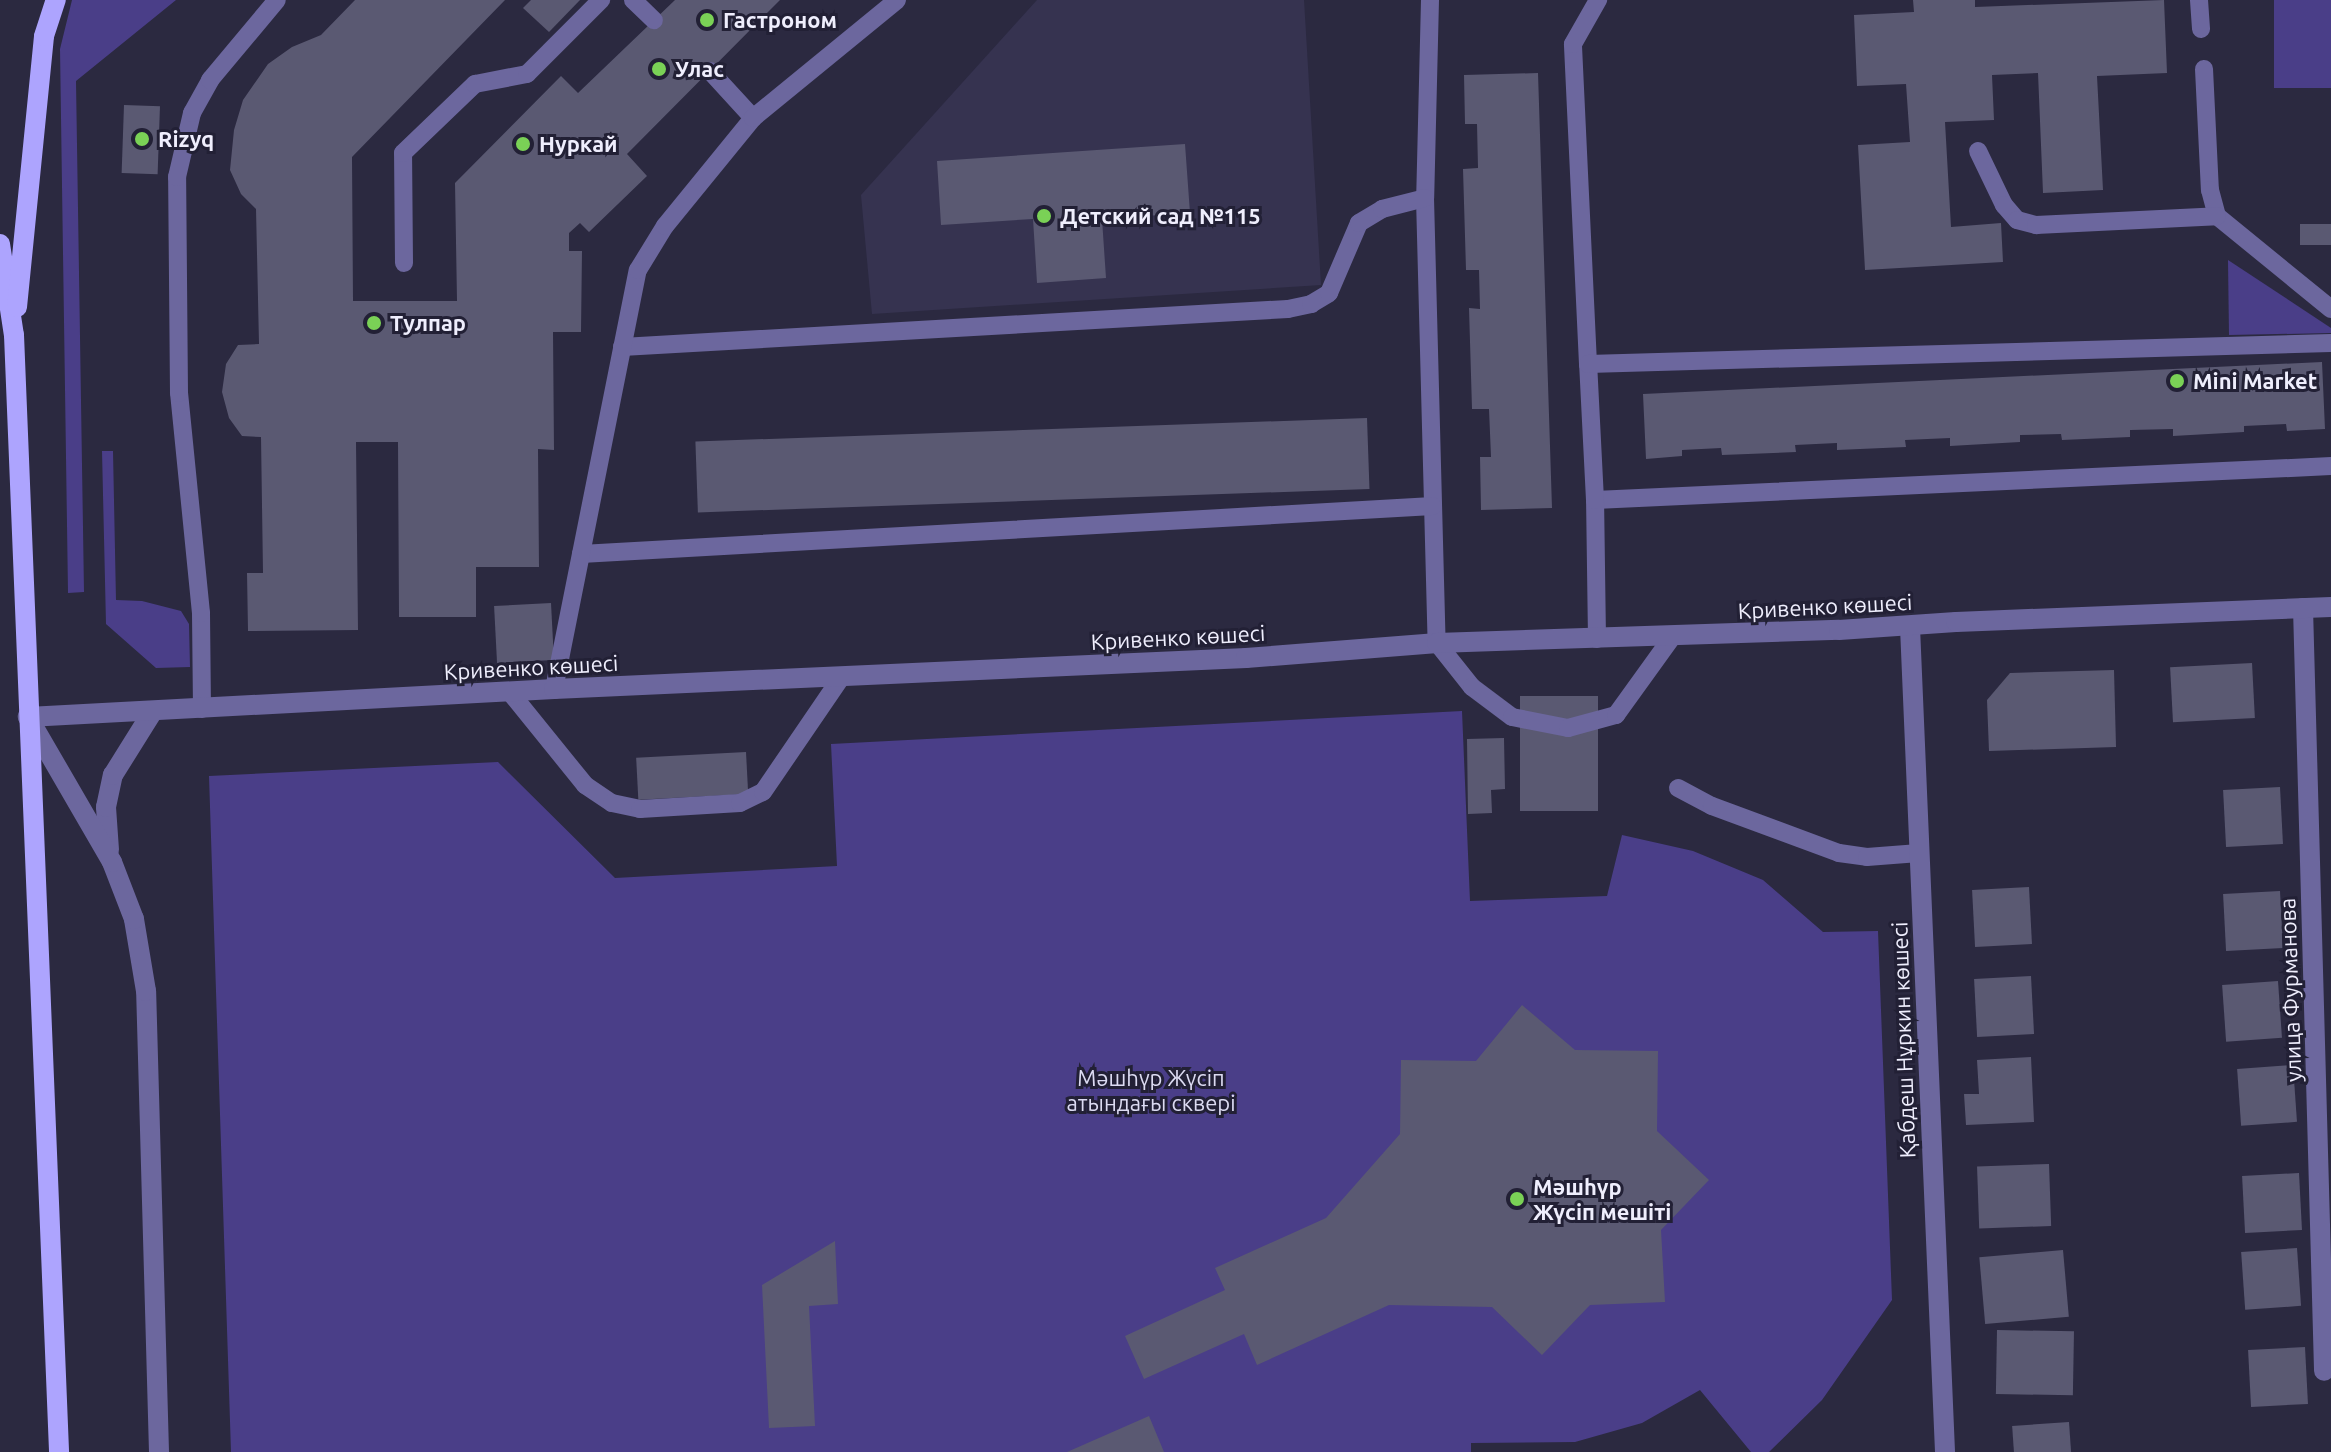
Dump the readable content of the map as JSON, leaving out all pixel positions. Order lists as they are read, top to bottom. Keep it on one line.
{"streets":{"street":["Кривенко көшесі","улица Фурманова","Қабдеш Нұркин көшесі"]},"crossings":[["Кривенко көшесі","улица Фурманова"],["Кривенко көшесі","Қабдеш Нұркин көшесі"]],"parks":["Мәшһүр Жүсіп атындағы сквері"],"places":["Гастроном","Улас","Rizyq","Нуркай","Детский сад №115","Тулпар","Mini Market","Мәшһүр Жүсіп мешіті"]}
